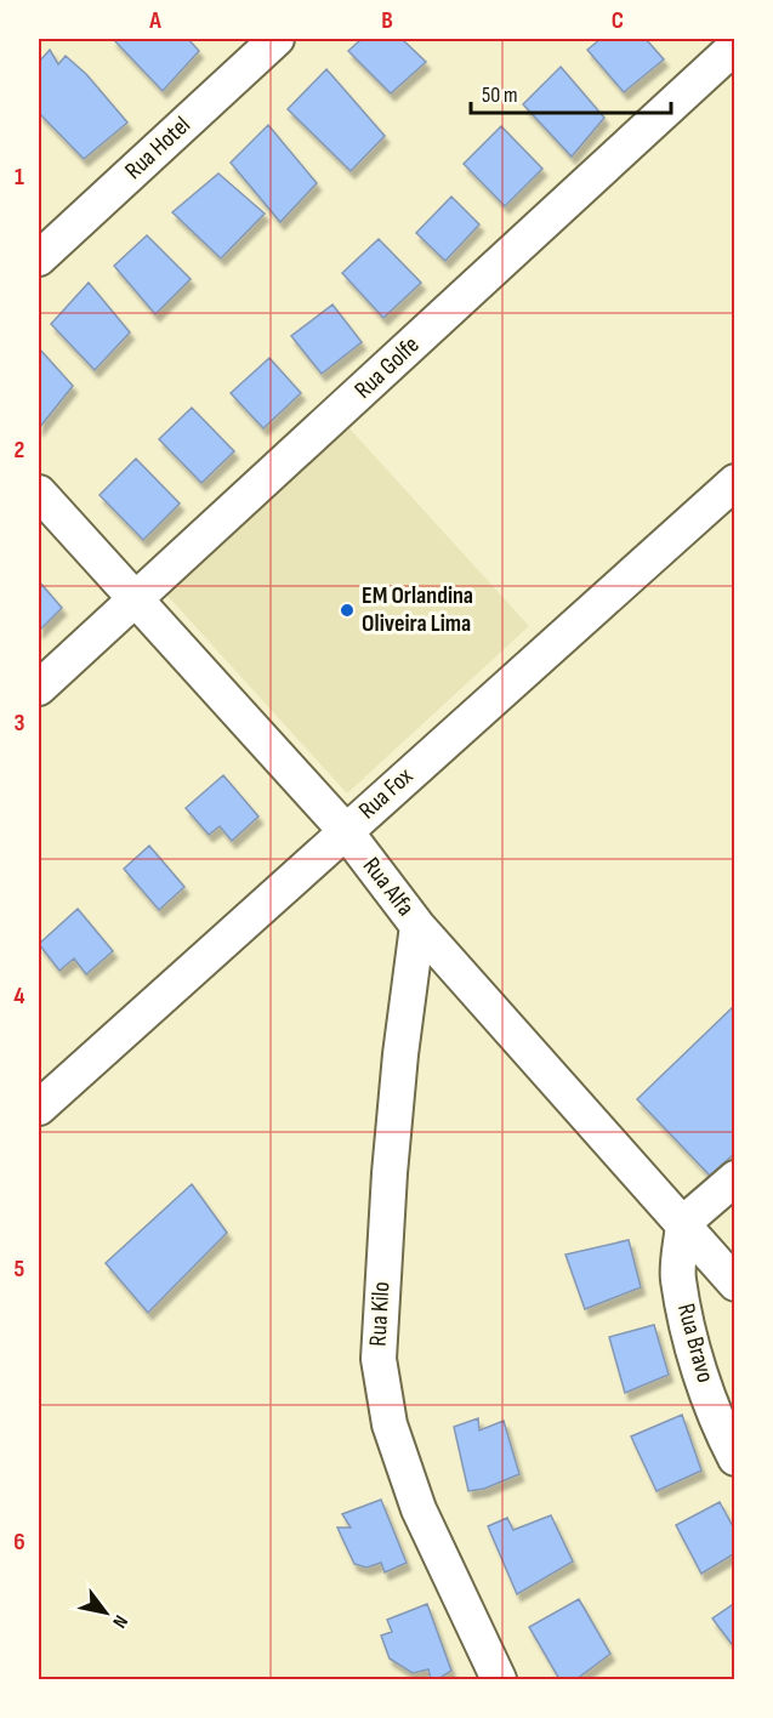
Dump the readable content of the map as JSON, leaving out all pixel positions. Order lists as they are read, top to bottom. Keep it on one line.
{"streets":{"street":["Rua Hotel","Rua Golfe","Rua Fox","Rua Alfa","Rua Kilo","Rua Bravo"]},"crossings":[["Rua Golfe","Rua Alfa"],["Rua Fox","Rua Alfa"],["Rua Alfa","Rua Kilo"],["Rua Alfa","Rua Bravo"]],"places":["EM Orlandina Oliveira Lima"],"scale_bar":"50 m","north":"bottom right","grid":{"columns":["A","B","C"],"rows":["1","2","3","4","5","6"]}}
